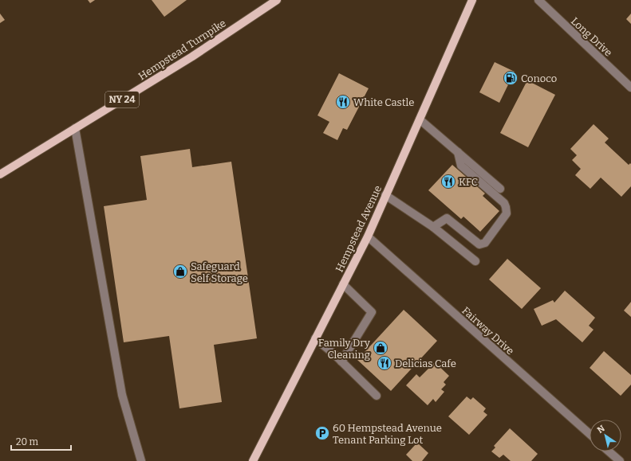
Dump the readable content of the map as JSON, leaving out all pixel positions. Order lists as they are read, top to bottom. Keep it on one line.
{"streets":{"main road":["Hempstead Turnpike","NY 24","Hempstead Avenue"],"street":["Long Drive","Fairway Drive"]},"crossings":[["Hempstead Avenue","Fairway Drive"]],"places":{"fuel station":["Conoco"],"restaurant":["White Castle","KFC","Delicias Cafe"],"shop":["Safeguard Self Storage","Family Dry Cleaning"],"parking":["60 Hempstead Avenue Tenant Parking Lot"]},"scale_bar":"20 m","north":"top left"}
